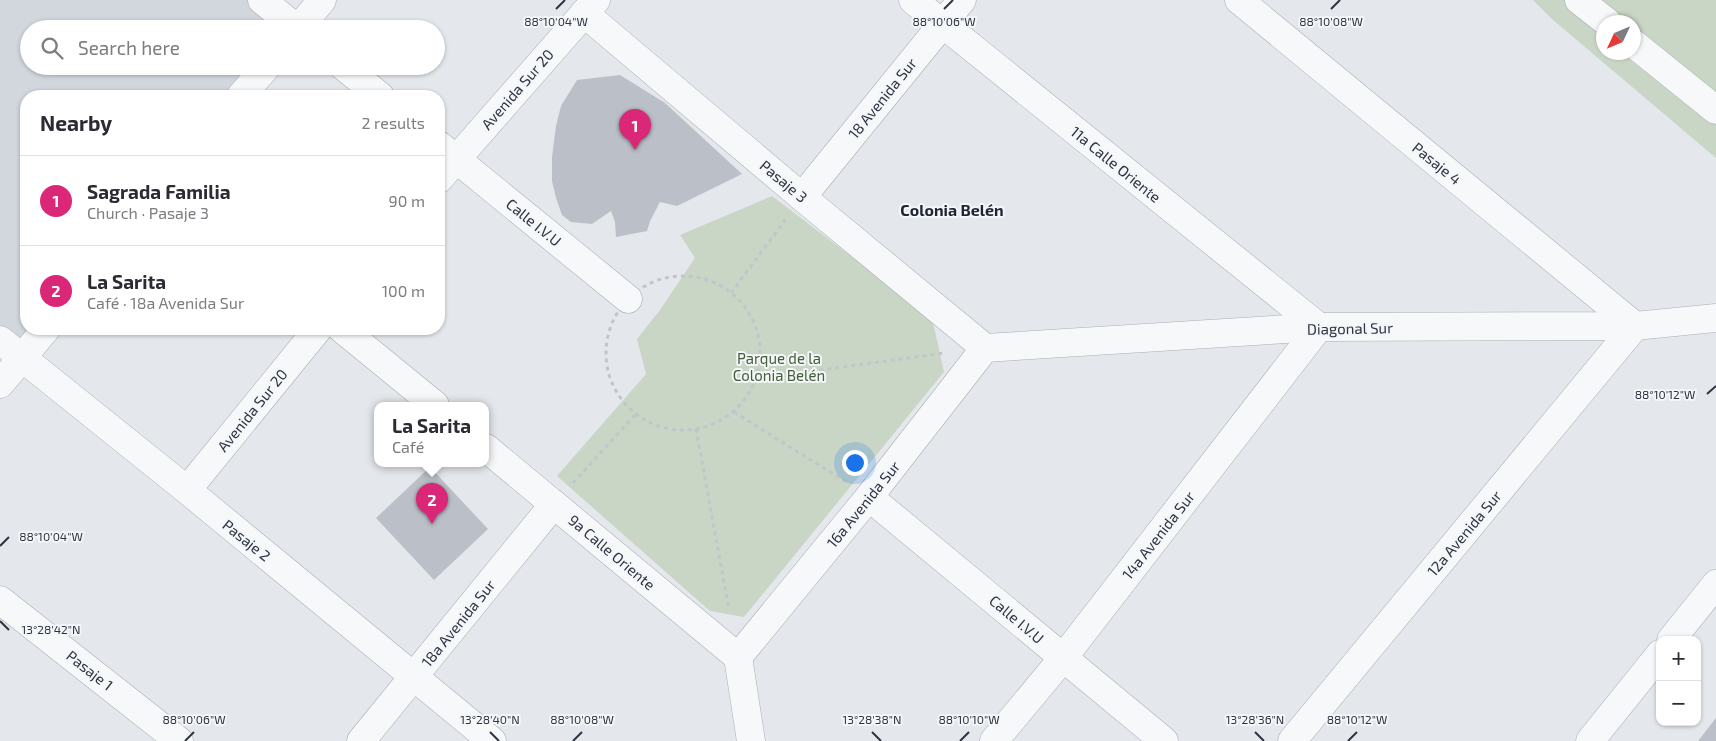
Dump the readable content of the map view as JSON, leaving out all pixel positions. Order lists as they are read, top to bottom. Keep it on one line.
{"streets":{"street":["Avenida Sur 20","18 Avenida Sur","Pasaje 4","11a Calle Oriente","Pasaje 3","Calle I.V.U","Diagonal Sur","16a Avenida Sur","12a Avenida Sur","14a Avenida Sur","Pasaje 2","9a Calle Oriente","18a Avenida Sur","Pasaje 1"]},"crossings":[["Avenida Sur 20","Pasaje 3"],["Avenida Sur 20","Calle I.V.U"],["Avenida Sur 20","Pasaje 2"],["18 Avenida Sur","11a Calle Oriente"],["18 Avenida Sur","Pasaje 3"],["Pasaje 4","Diagonal Sur"],["Pasaje 4","12a Avenida Sur"],["11a Calle Oriente","Diagonal Sur"],["11a Calle Oriente","14a Avenida Sur"],["Pasaje 3","Diagonal Sur"],["Pasaje 3","16a Avenida Sur"],["Calle I.V.U","16a Avenida Sur"],["Calle I.V.U","14a Avenida Sur"],["Diagonal Sur","16a Avenida Sur"],["Diagonal Sur","12a Avenida Sur"],["Diagonal Sur","14a Avenida Sur"],["16a Avenida Sur","9a Calle Oriente"],["Pasaje 2","18a Avenida Sur"],["9a Calle Oriente","18a Avenida Sur"]],"districts":["Colonia Belén"],"parks":["Parque de la Colonia Belén"],"north":"bottom left","page":{"search":"Search here","heading":["Nearby","2 results"],"pins":["1","2"],"list":[{"mark":"1","name":"Sagrada Familia","note":"Church · Pasaje 3","value":"90 m"},{"mark":"2","name":"La Sarita","note":"Café · 18a Avenida Sur","value":"100 m"}],"popup":["La Sarita","Café"],"map_buttons":["+","−"]},"coordinates":["88°10'04\"W","88°10'06\"W","88°10'08\"W","88°10'12\"W","13°28'42\"N","13°28'40\"N","13°28'38\"N","13°28'36\"N","88°10'10\"W"]}
